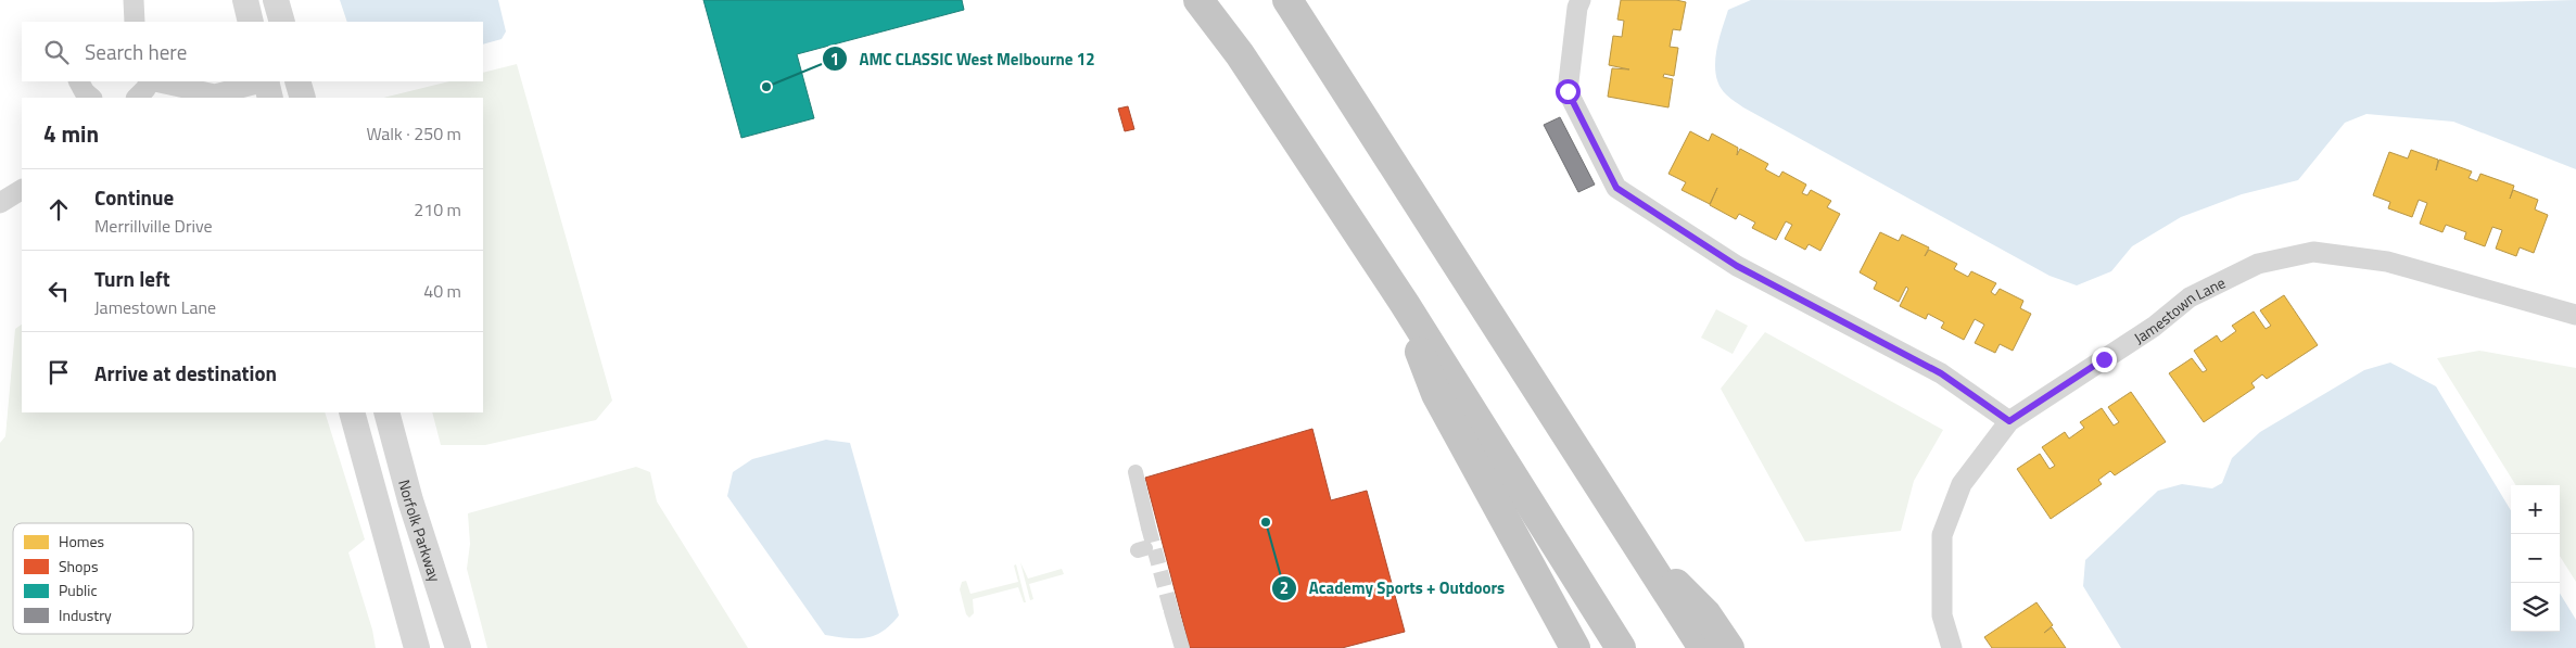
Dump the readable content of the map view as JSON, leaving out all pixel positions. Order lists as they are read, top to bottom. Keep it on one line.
{"streets":{"street":["Jamestown Lane","Norfolk Parkway"]},"places":["AMC CLASSIC West Melbourne 12","Academy Sports + Outdoors"],"legend":["Homes","Shops","Public","Industry"],"page":{"search":"Search here","heading":["4 min","Walk · 250 m"],"list":[["Continue","Merrillville Drive","210 m"],["Turn left","Jamestown Lane","40 m"],"Arrive at destination"],"map_buttons":["+","−"]}}
